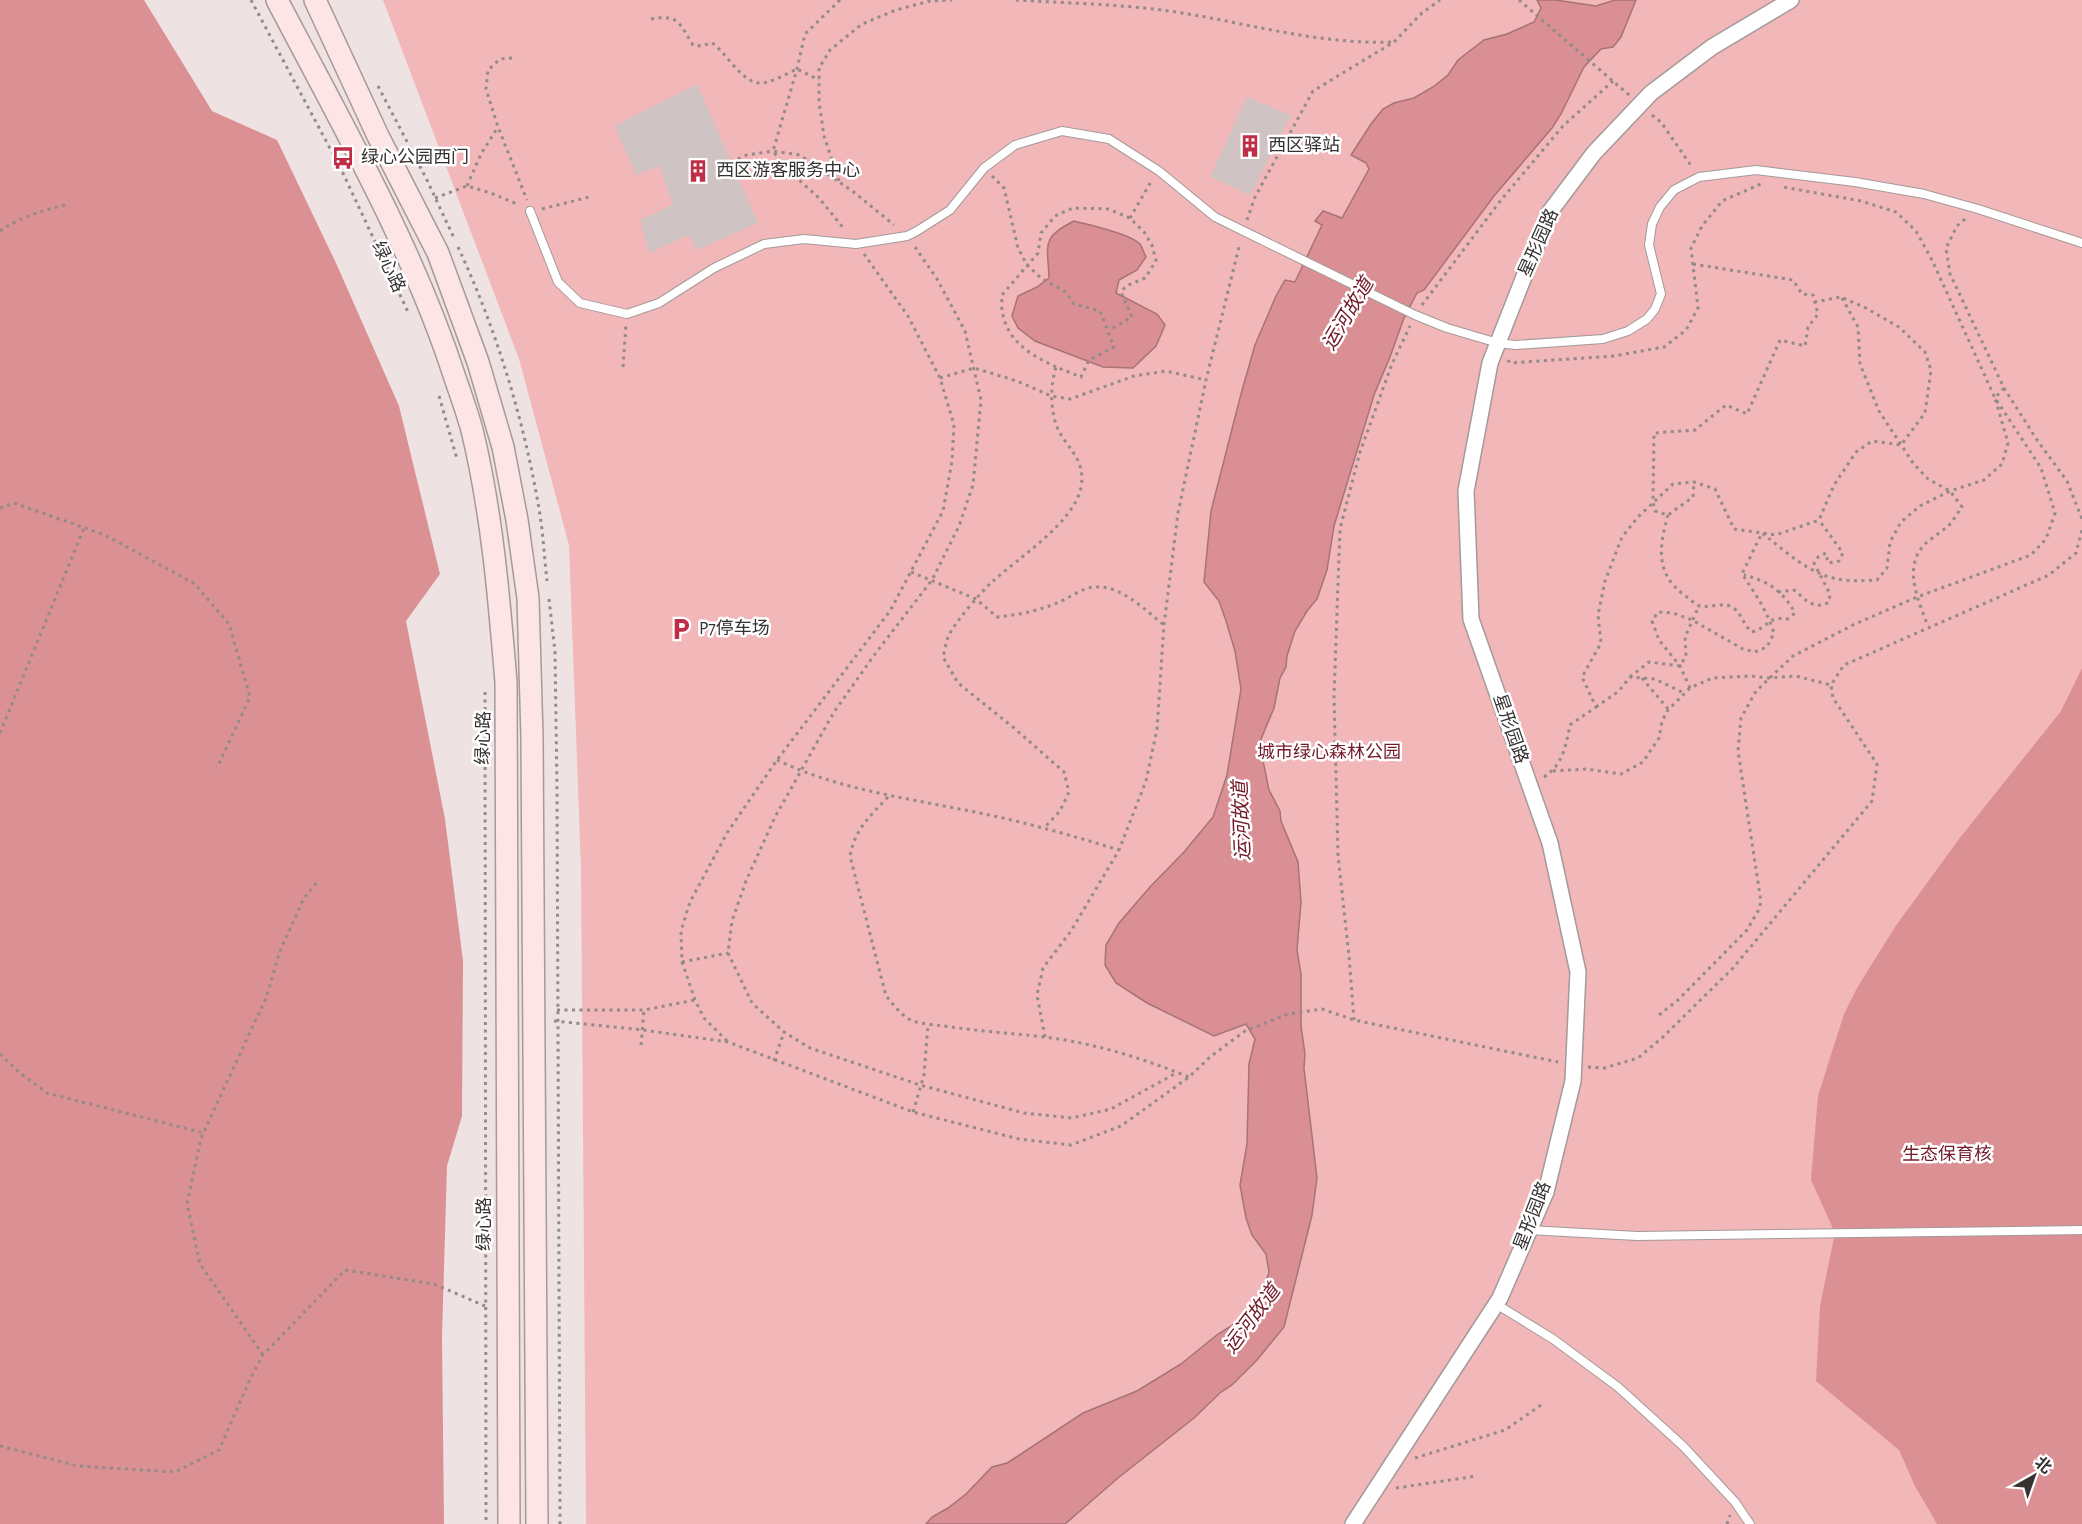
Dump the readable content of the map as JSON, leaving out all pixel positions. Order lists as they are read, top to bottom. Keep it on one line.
{"streets":{"main road":["绿心路"],"street":["星形园路"]},"water":["运河故道"],"parks":["城市绿心森林公园","生态保育核"],"places":{"building":["西区驿站","西区游客服务中心"],"bus stop":["绿心公园西门"],"parking":["P7停车场"]},"north":"top right"}
